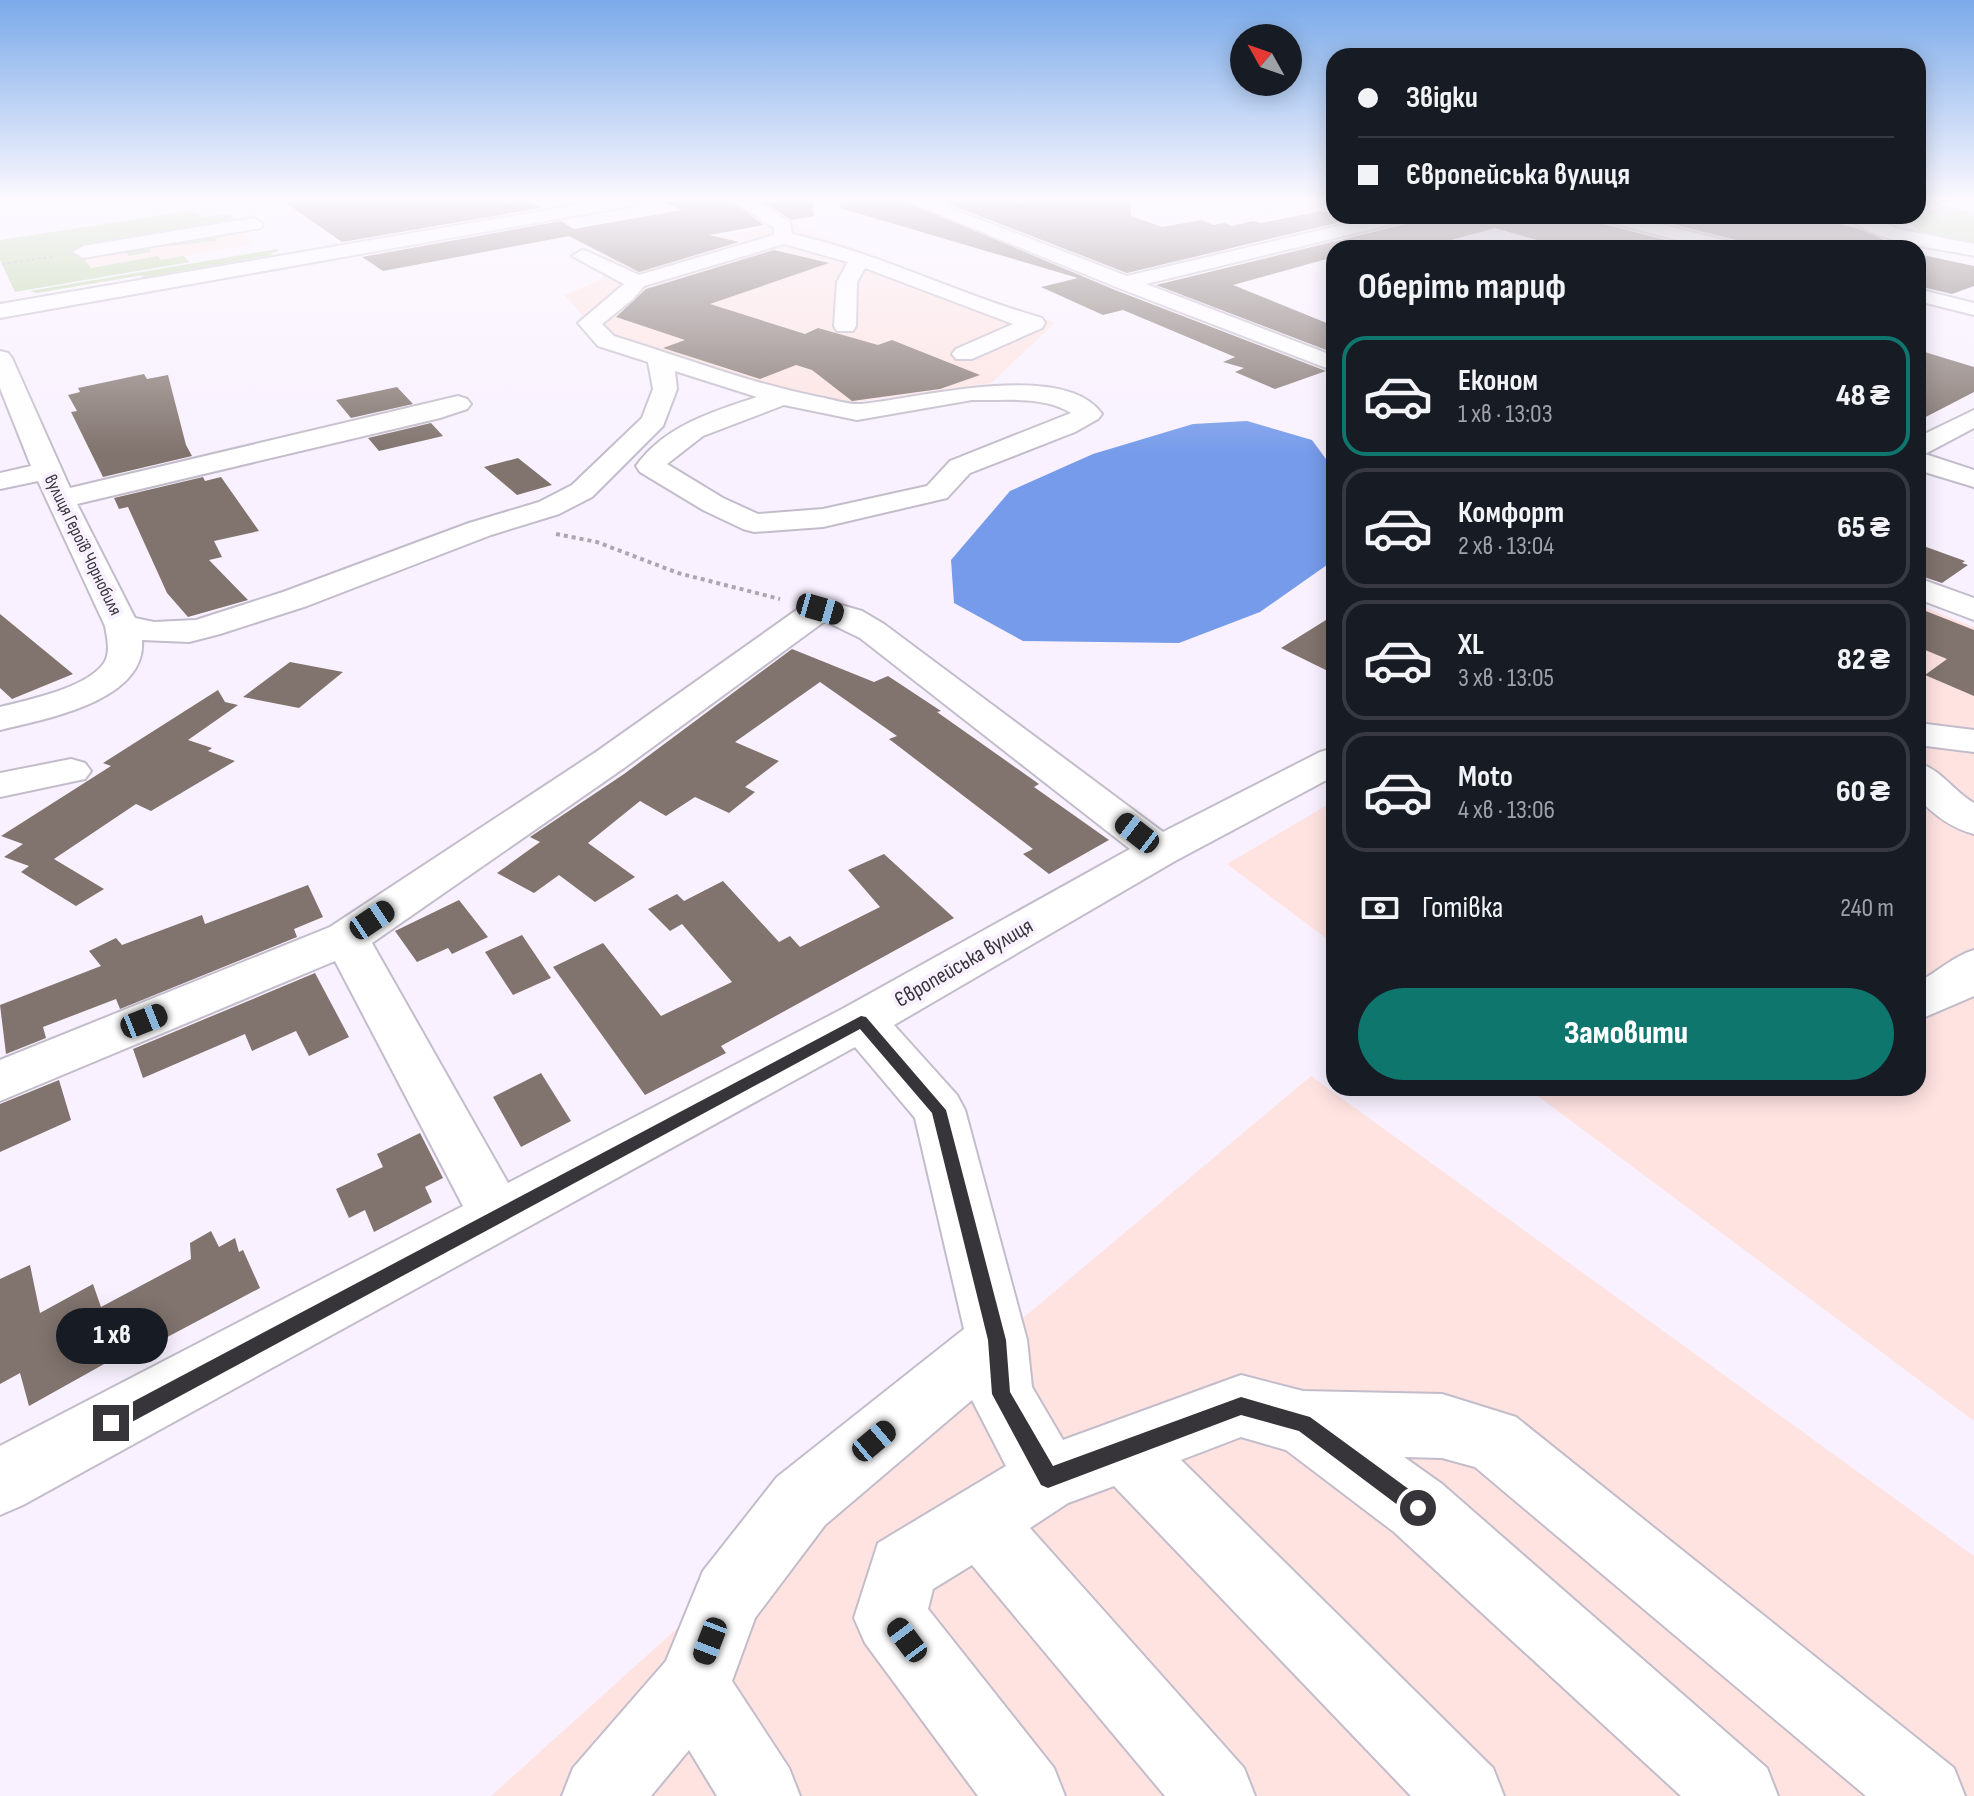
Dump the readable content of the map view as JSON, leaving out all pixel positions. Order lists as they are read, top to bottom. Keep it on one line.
{"streets":{"street":["вулиця Героїв Чорнобиля","Європейська вулиця"]},"north":"top left","page":{"banner":["Звідки","Європейська вулиця"],"heading":"Оберіть тариф","list":[{"name":"Економ","note":"1 хв · 13:03","value":"48 ₴"},{"name":"Комфорт","note":"2 хв · 13:04","value":"65 ₴"},{"name":"XL","note":"3 хв · 13:05","value":"82 ₴"},{"name":"Moto","note":"4 хв · 13:06","value":"60 ₴"}],"pay":["Готівка","240 m"],"buttons":"Замовити","bubble":"1 хв"}}
